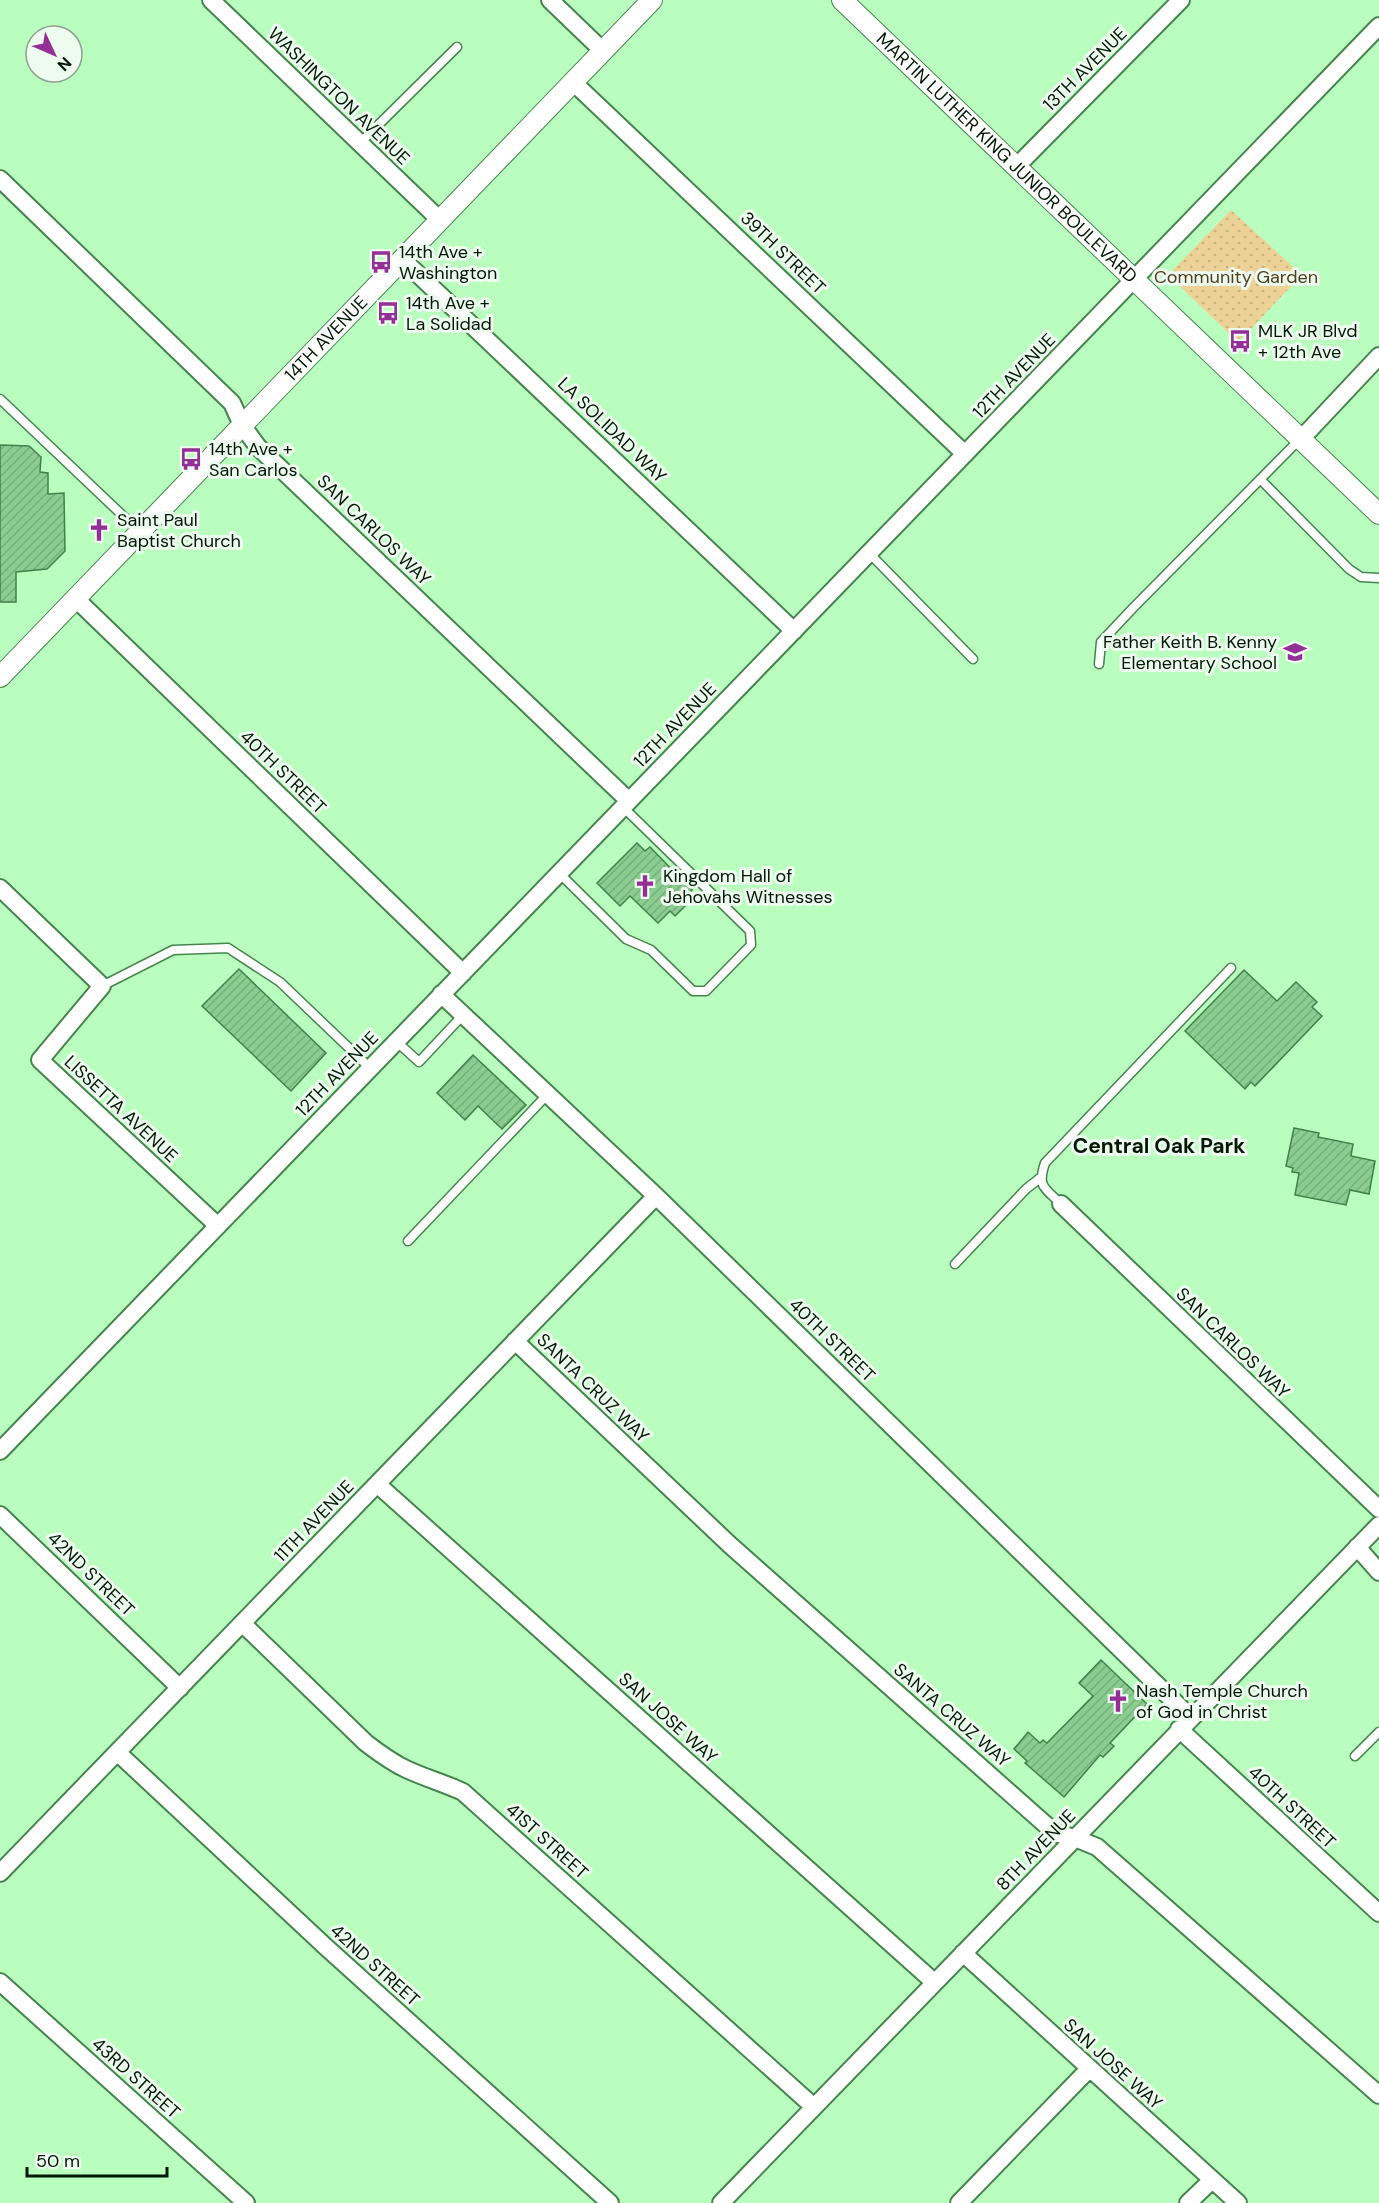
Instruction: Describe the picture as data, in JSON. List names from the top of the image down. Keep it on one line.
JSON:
{"streets":{"street":["13TH AVENUE","WASHINGTON AVENUE","MARTIN LUTHER KING JUNIOR BOULEVARD","39TH STREET","14TH AVENUE","12TH AVENUE","LA SOLIDAD WAY","SAN CARLOS WAY","40TH STREET","LISSETTA AVENUE","SANTA CRUZ WAY","11TH AVENUE","42ND STREET","SAN JOSE WAY","41ST STREET","8TH AVENUE","43RD STREET"]},"crossings":[["13TH AVENUE","MARTIN LUTHER KING JUNIOR BOULEVARD"],["WASHINGTON AVENUE","14TH AVENUE"],["MARTIN LUTHER KING JUNIOR BOULEVARD","12TH AVENUE"],["39TH STREET","14TH AVENUE"],["39TH STREET","12TH AVENUE"],["14TH AVENUE","LA SOLIDAD WAY"],["14TH AVENUE","SAN CARLOS WAY"],["14TH AVENUE","40TH STREET"],["12TH AVENUE","LA SOLIDAD WAY"],["12TH AVENUE","SAN CARLOS WAY"],["12TH AVENUE","40TH STREET"],["12TH AVENUE","LISSETTA AVENUE"],["40TH STREET","11TH AVENUE"],["40TH STREET","8TH AVENUE"],["SANTA CRUZ WAY","11TH AVENUE"],["SANTA CRUZ WAY","8TH AVENUE"],["11TH AVENUE","42ND STREET"],["11TH AVENUE","SAN JOSE WAY"],["11TH AVENUE","41ST STREET"],["SAN JOSE WAY","8TH AVENUE"],["41ST STREET","8TH AVENUE"]],"districts":["Central Oak Park"],"parks":["Community Garden"],"places":{"bus stop":["14th Ave + Washington","14th Ave + La Solidad","MLK JR Blvd + 12th Ave","14th Ave + San Carlos"],"church":["Saint Paul Baptist Church","Kingdom Hall of Jehovahs Witnesses","Nash Temple Church of God in Christ"],"school or university":["Father Keith B. Kenny Elementary School"]},"scale_bar":"50 m","north":"bottom right"}
